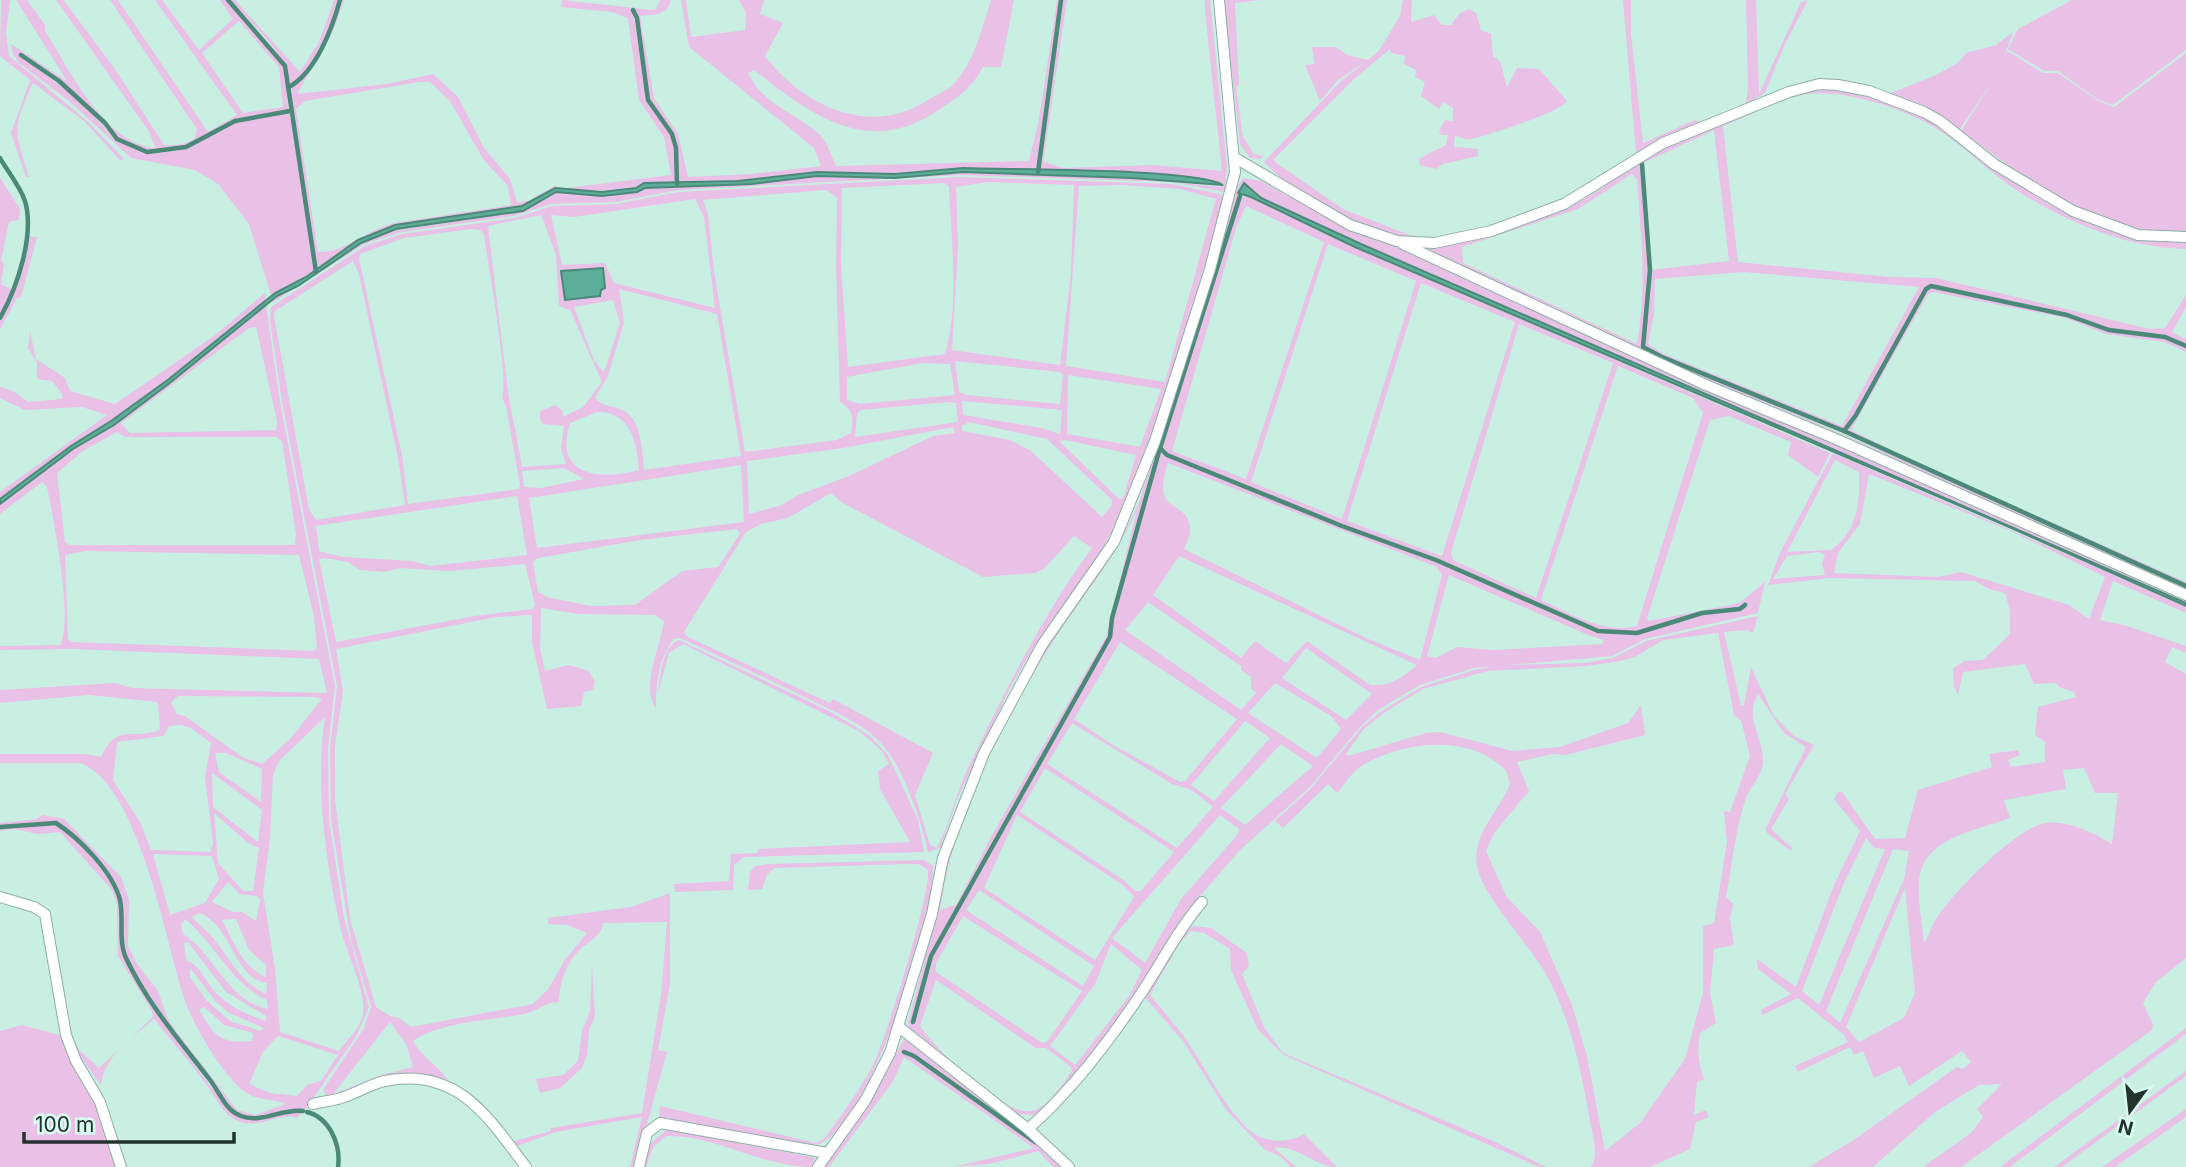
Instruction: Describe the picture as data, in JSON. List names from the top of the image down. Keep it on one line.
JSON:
{"scale_bar":"100 m","north":"bottom"}
